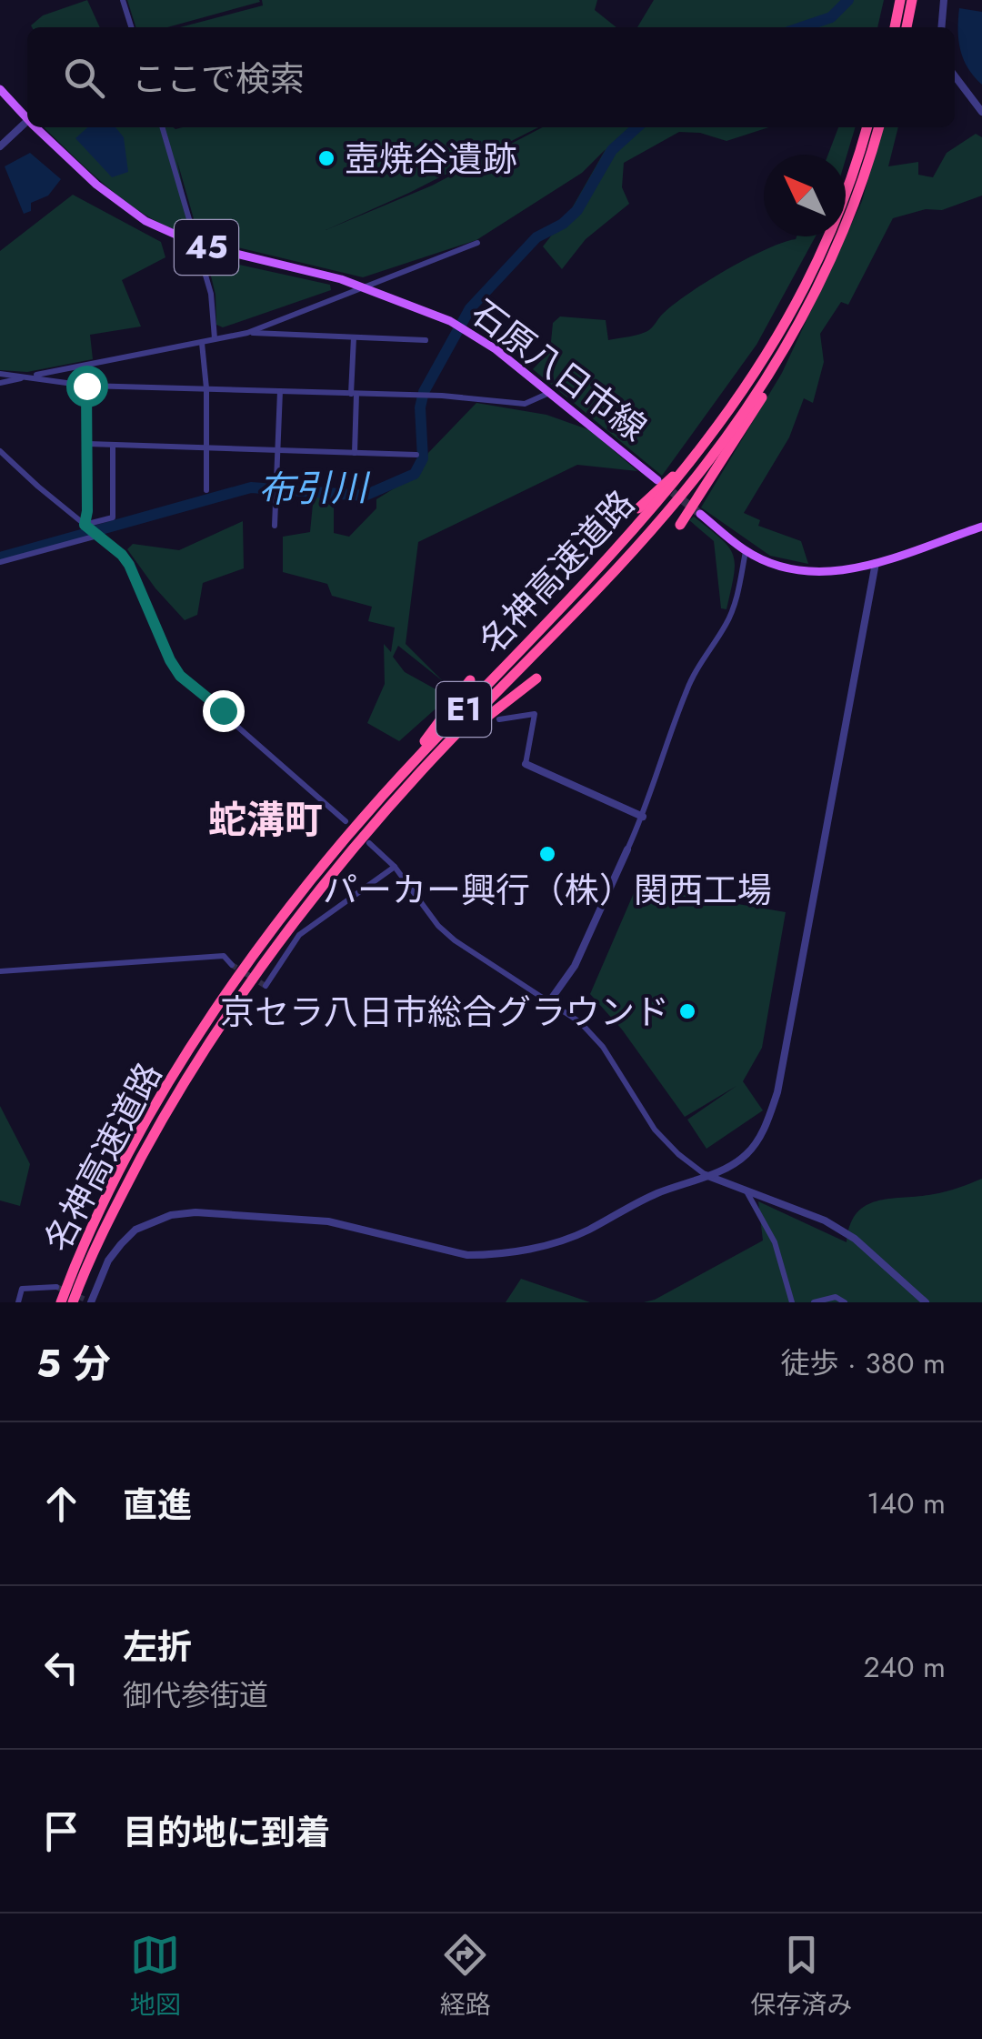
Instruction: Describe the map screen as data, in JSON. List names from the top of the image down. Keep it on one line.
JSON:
{"streets":{"highway":["名神高速道路","E1"],"main road":["45","石原八日市線"]},"districts":["蛇溝町"],"water":["布引川"],"places":["壺焼谷遺跡","パーカー興行（株）関西工場","京セラ八日市総合グラウンド"],"north":"top left","page":{"search":"ここで検索","heading":["5 分","徒歩 · 380 m"],"list":[["直進","140 m"],["左折","御代参街道","240 m"],"目的地に到着"],"nav":["地図","経路","保存済み"]}}
